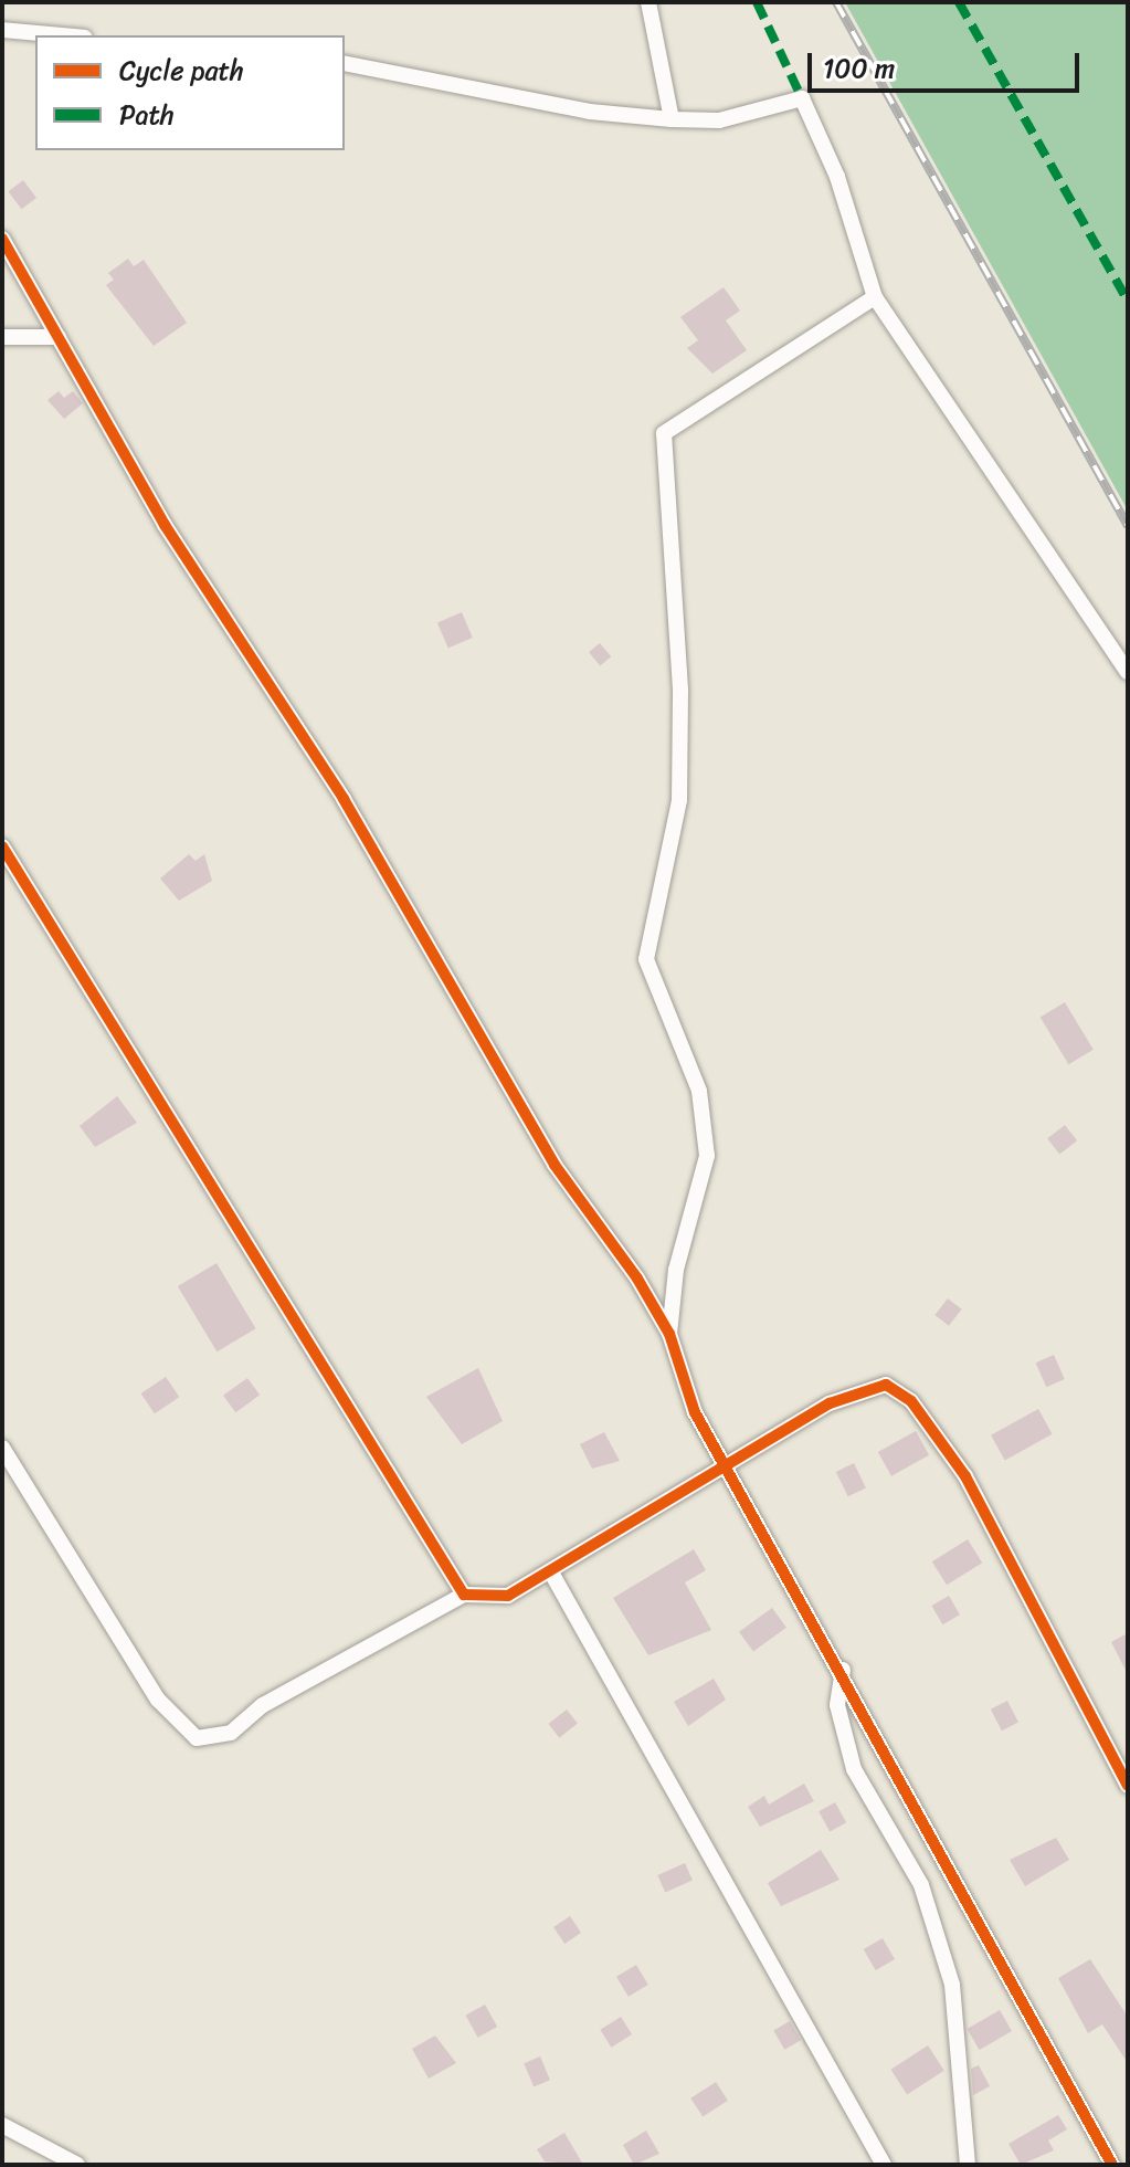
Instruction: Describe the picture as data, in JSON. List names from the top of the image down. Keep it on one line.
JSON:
{"legend":["Cycle path","Path"],"scale_bar":"100 m"}
